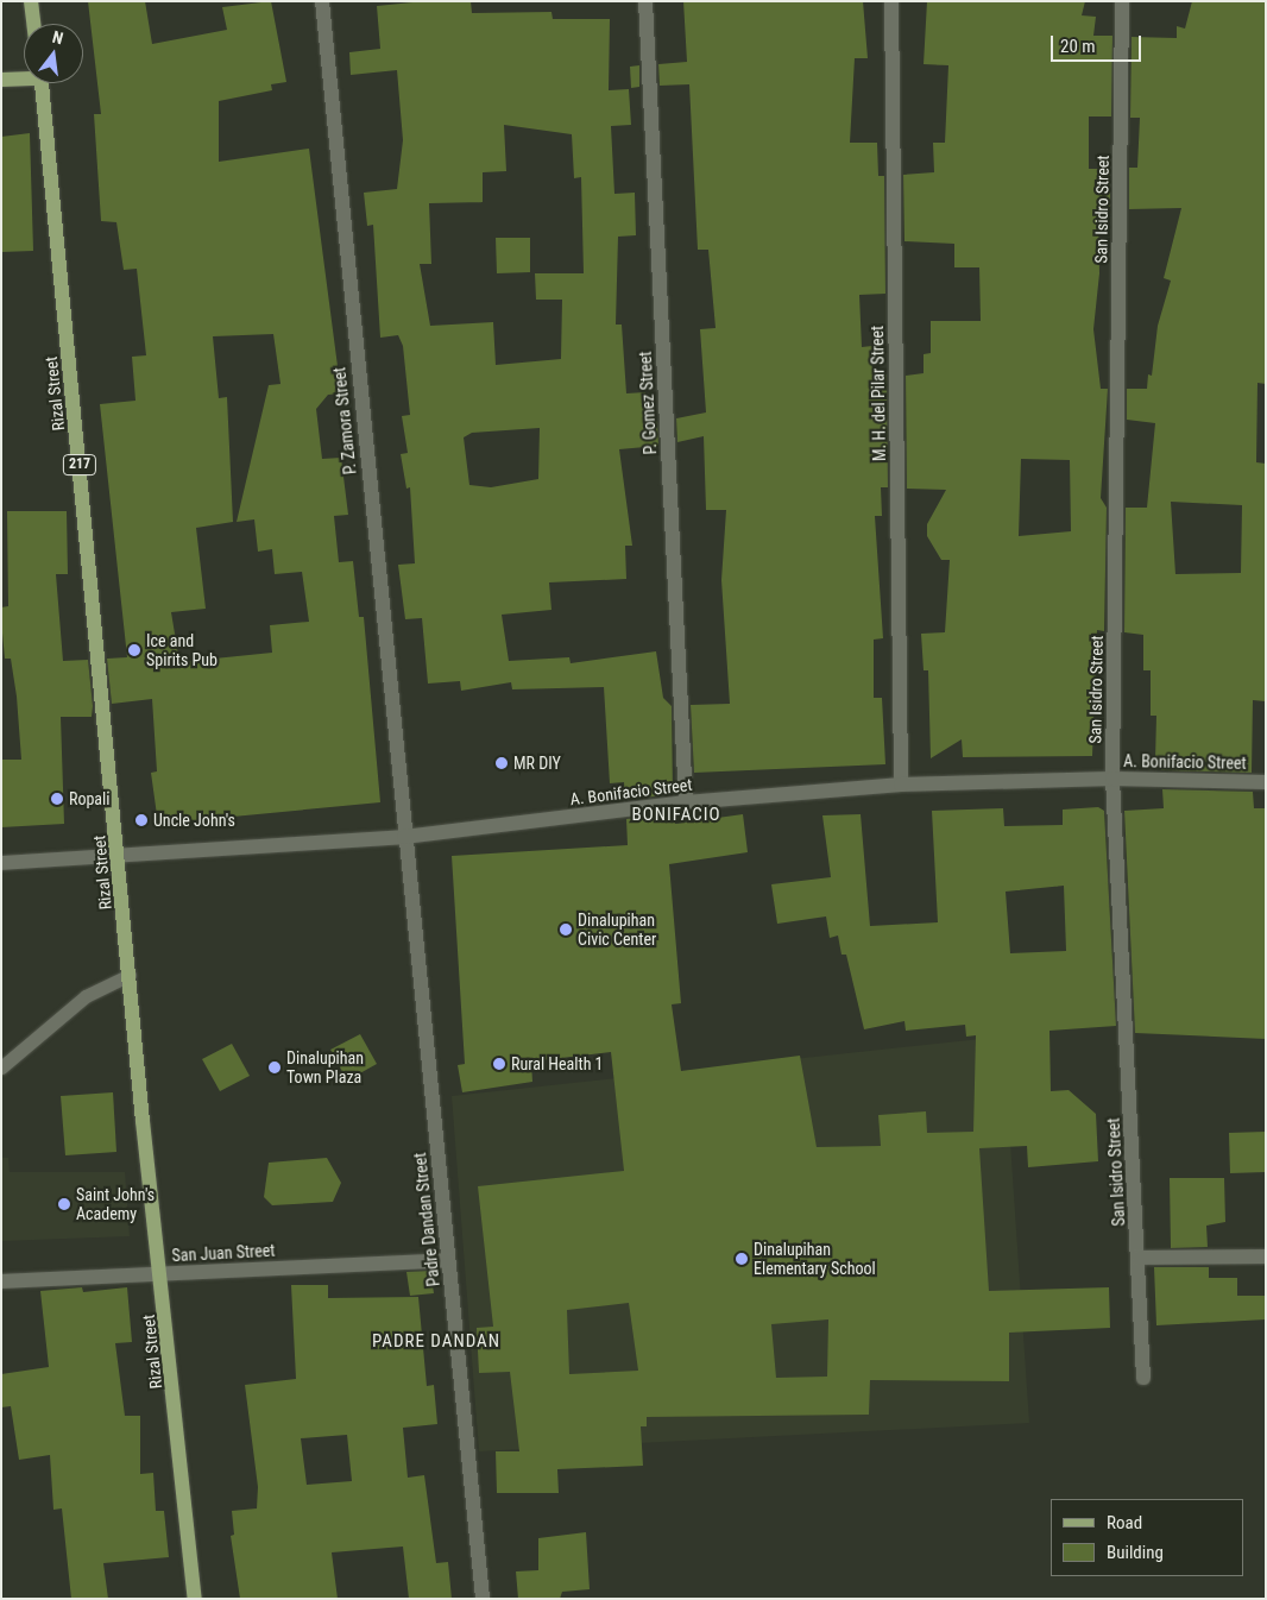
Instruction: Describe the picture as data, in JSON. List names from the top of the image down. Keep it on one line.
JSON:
{"streets":{"main road":["Rizal Street","217"],"street":["San Isidro Street","M. H. del Pilar Street","P. Gomez Street","P. Zamora Street","A. Bonifacio Street","Padre Dandan Street","San Juan Street"]},"crossings":[["San Isidro Street","A. Bonifacio Street"],["Rizal Street","A. Bonifacio Street"],["Rizal Street","San Juan Street"],["M. H. del Pilar Street","A. Bonifacio Street"],["P. Gomez Street","A. Bonifacio Street"],["P. Zamora Street","A. Bonifacio Street"],["P. Zamora Street","Padre Dandan Street"],["A. Bonifacio Street","Padre Dandan Street"],["Padre Dandan Street","San Juan Street"]],"districts":["BONIFACIO","PADRE DANDAN"],"places":["Ice and Spirits Pub","MR DIY","Ropali","Uncle John's","Dinalupihan Civic Center","Rural Health 1","Dinalupihan Town Plaza","Saint John's Academy","Dinalupihan Elementary School"],"legend":["Road","Building"],"scale_bar":"20 m","north":"top"}
